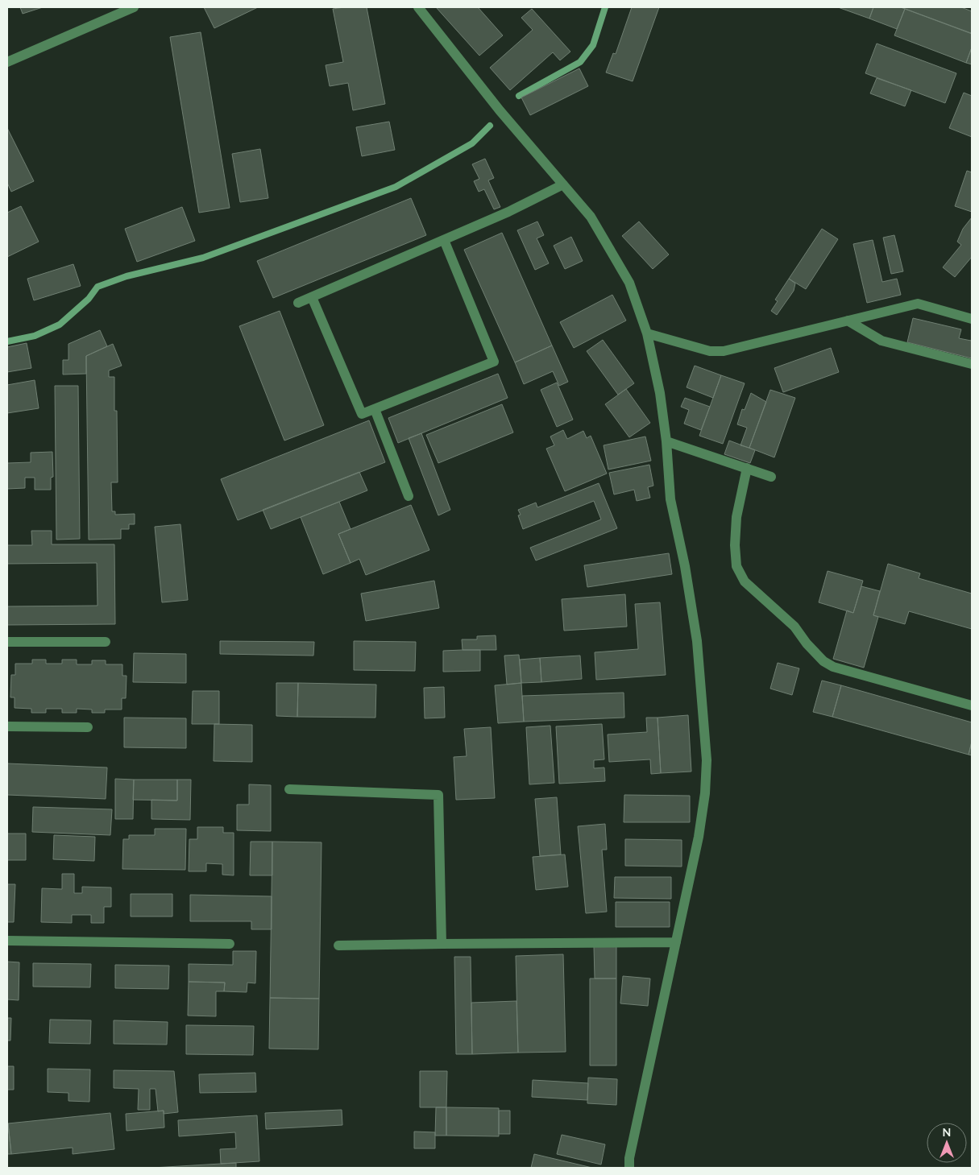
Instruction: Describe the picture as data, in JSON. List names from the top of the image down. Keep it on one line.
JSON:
{"north":"top"}
